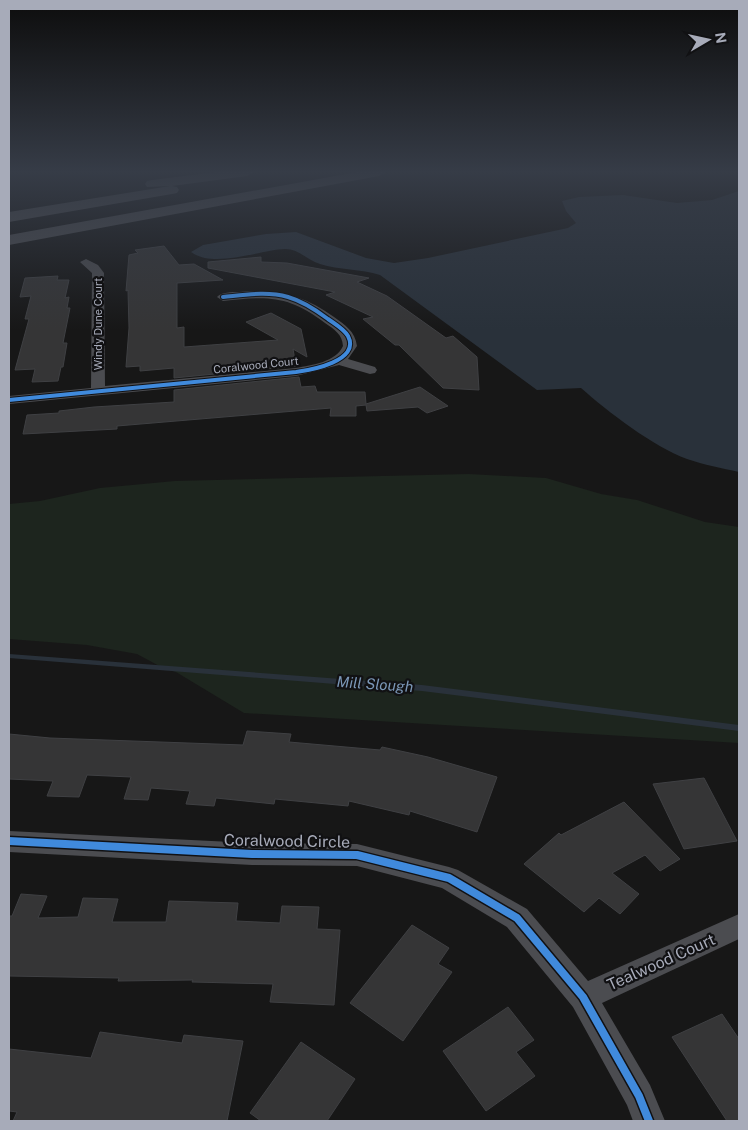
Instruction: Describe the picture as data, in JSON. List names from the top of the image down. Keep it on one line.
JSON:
{"streets":{"street":["Windy Dune Court","Coralwood Court","Coralwood Circle","Tealwood Court"]},"crossings":[["Windy Dune Court","Coralwood Court"],["Coralwood Circle","Tealwood Court"]],"water":["Mill Slough"],"north":"right"}
